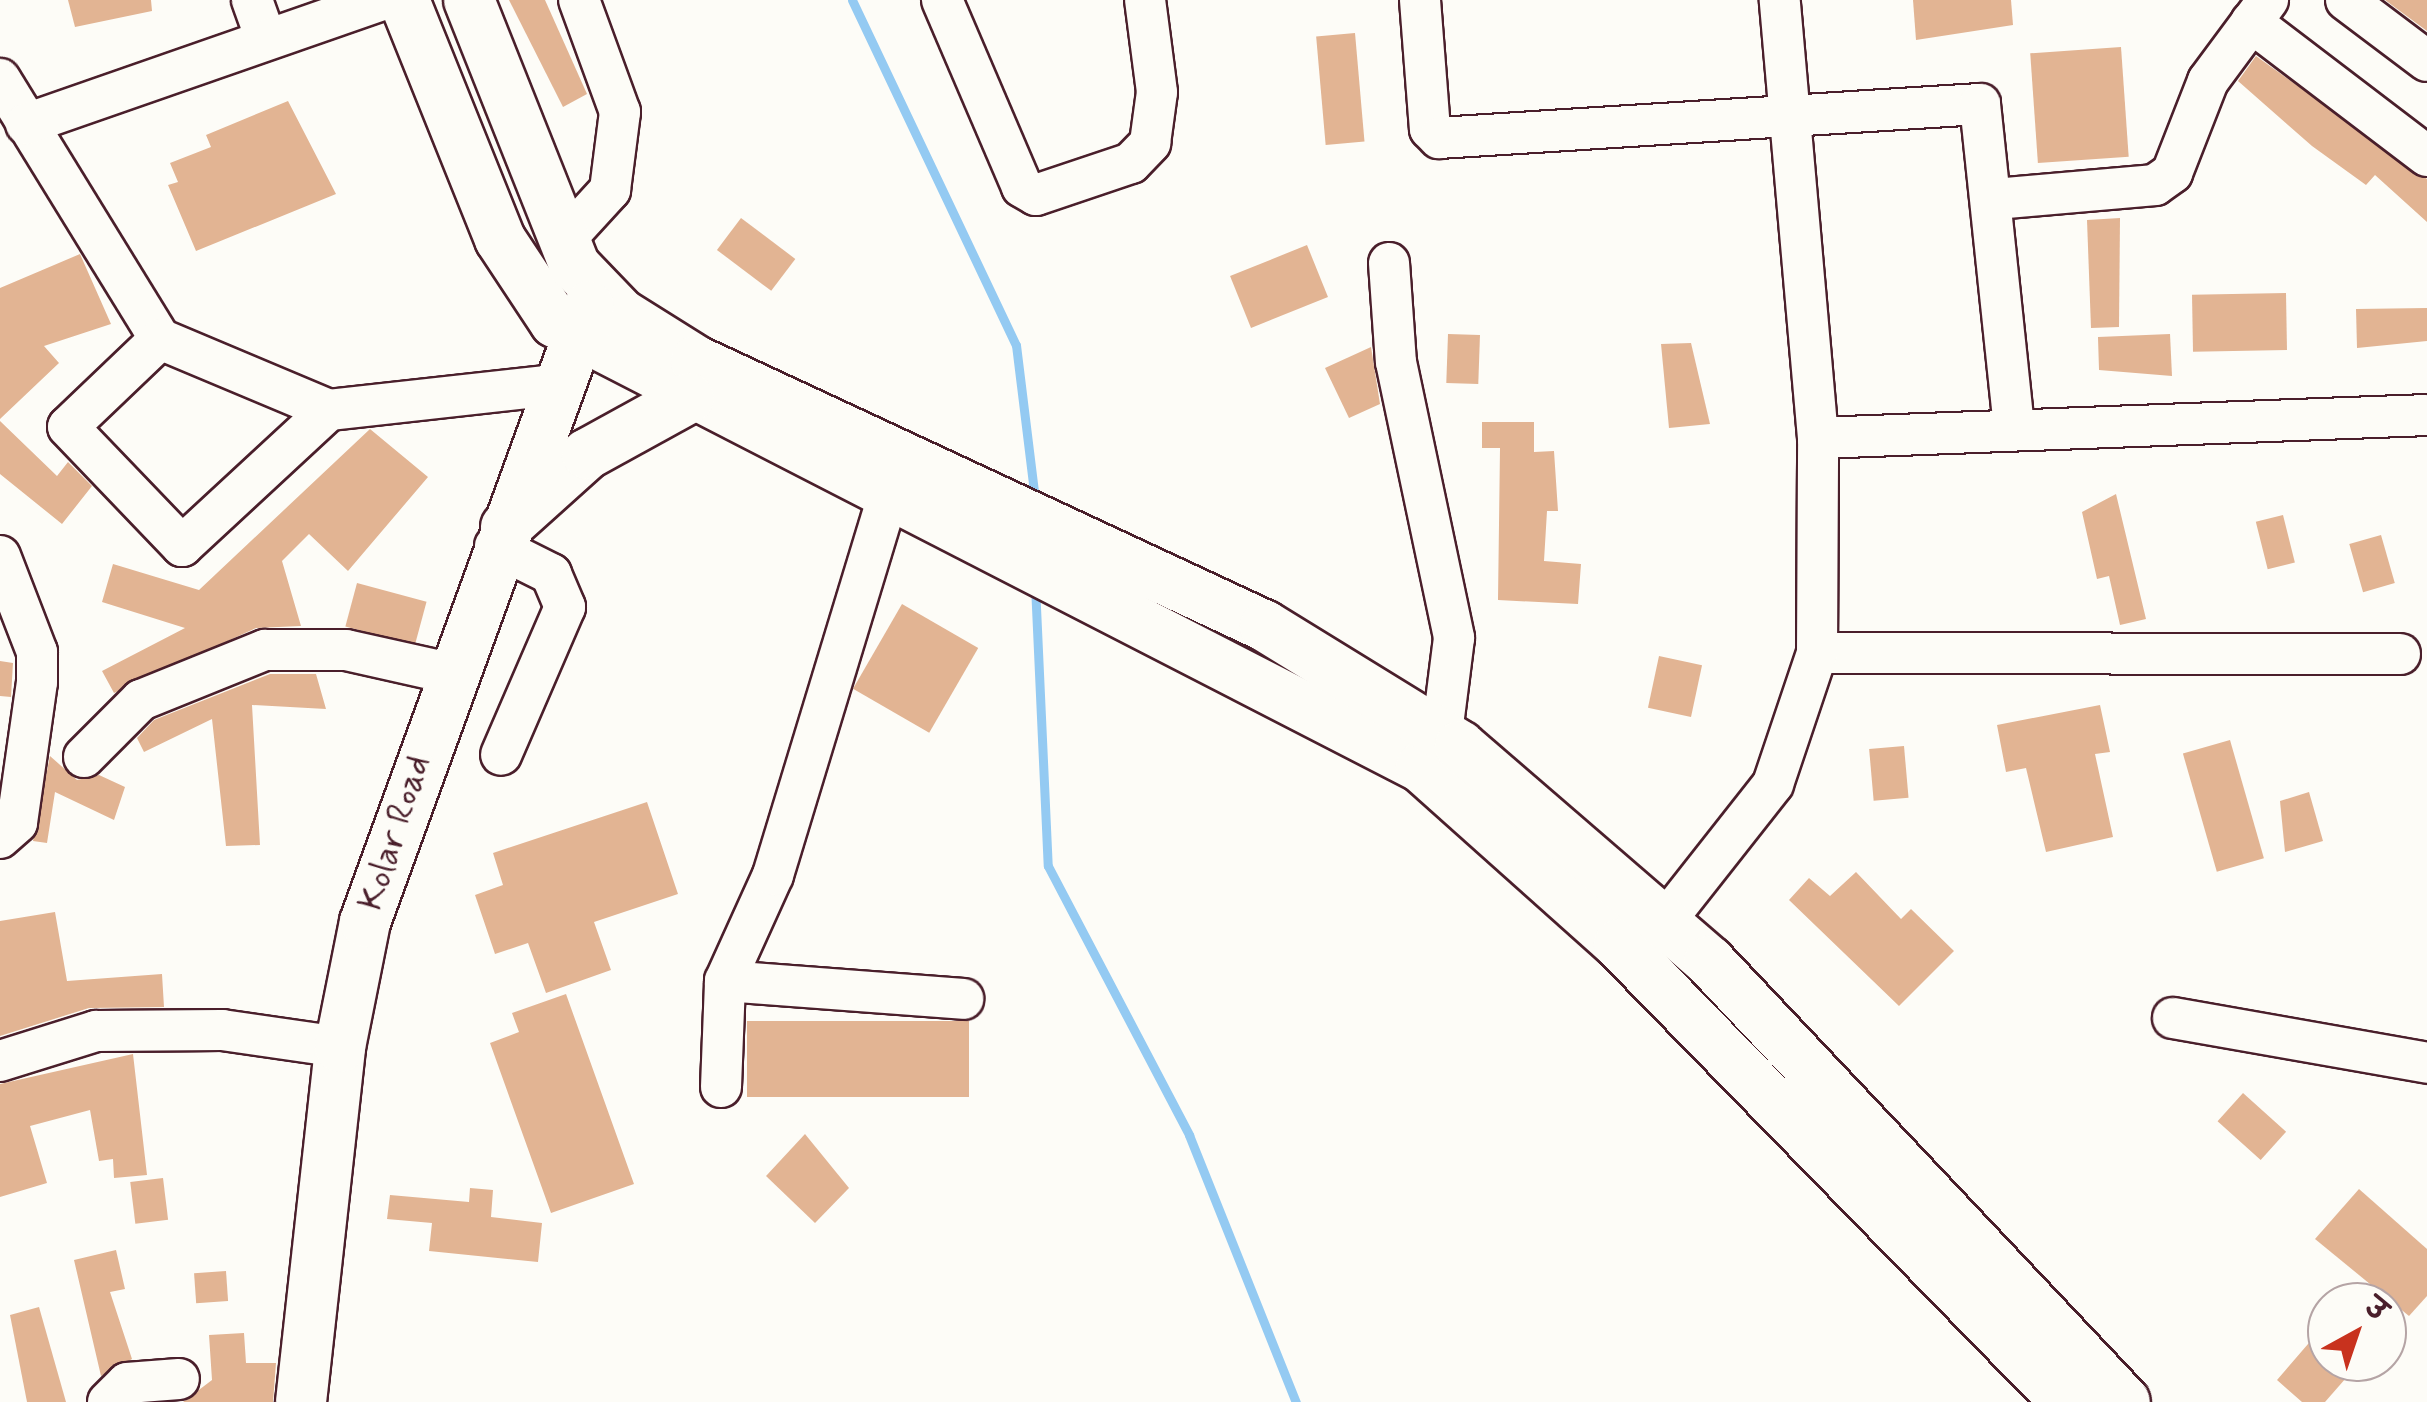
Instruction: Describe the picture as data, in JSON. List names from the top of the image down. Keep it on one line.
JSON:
{"streets":{"main road":["Kolar Road"]},"north":"top right"}
